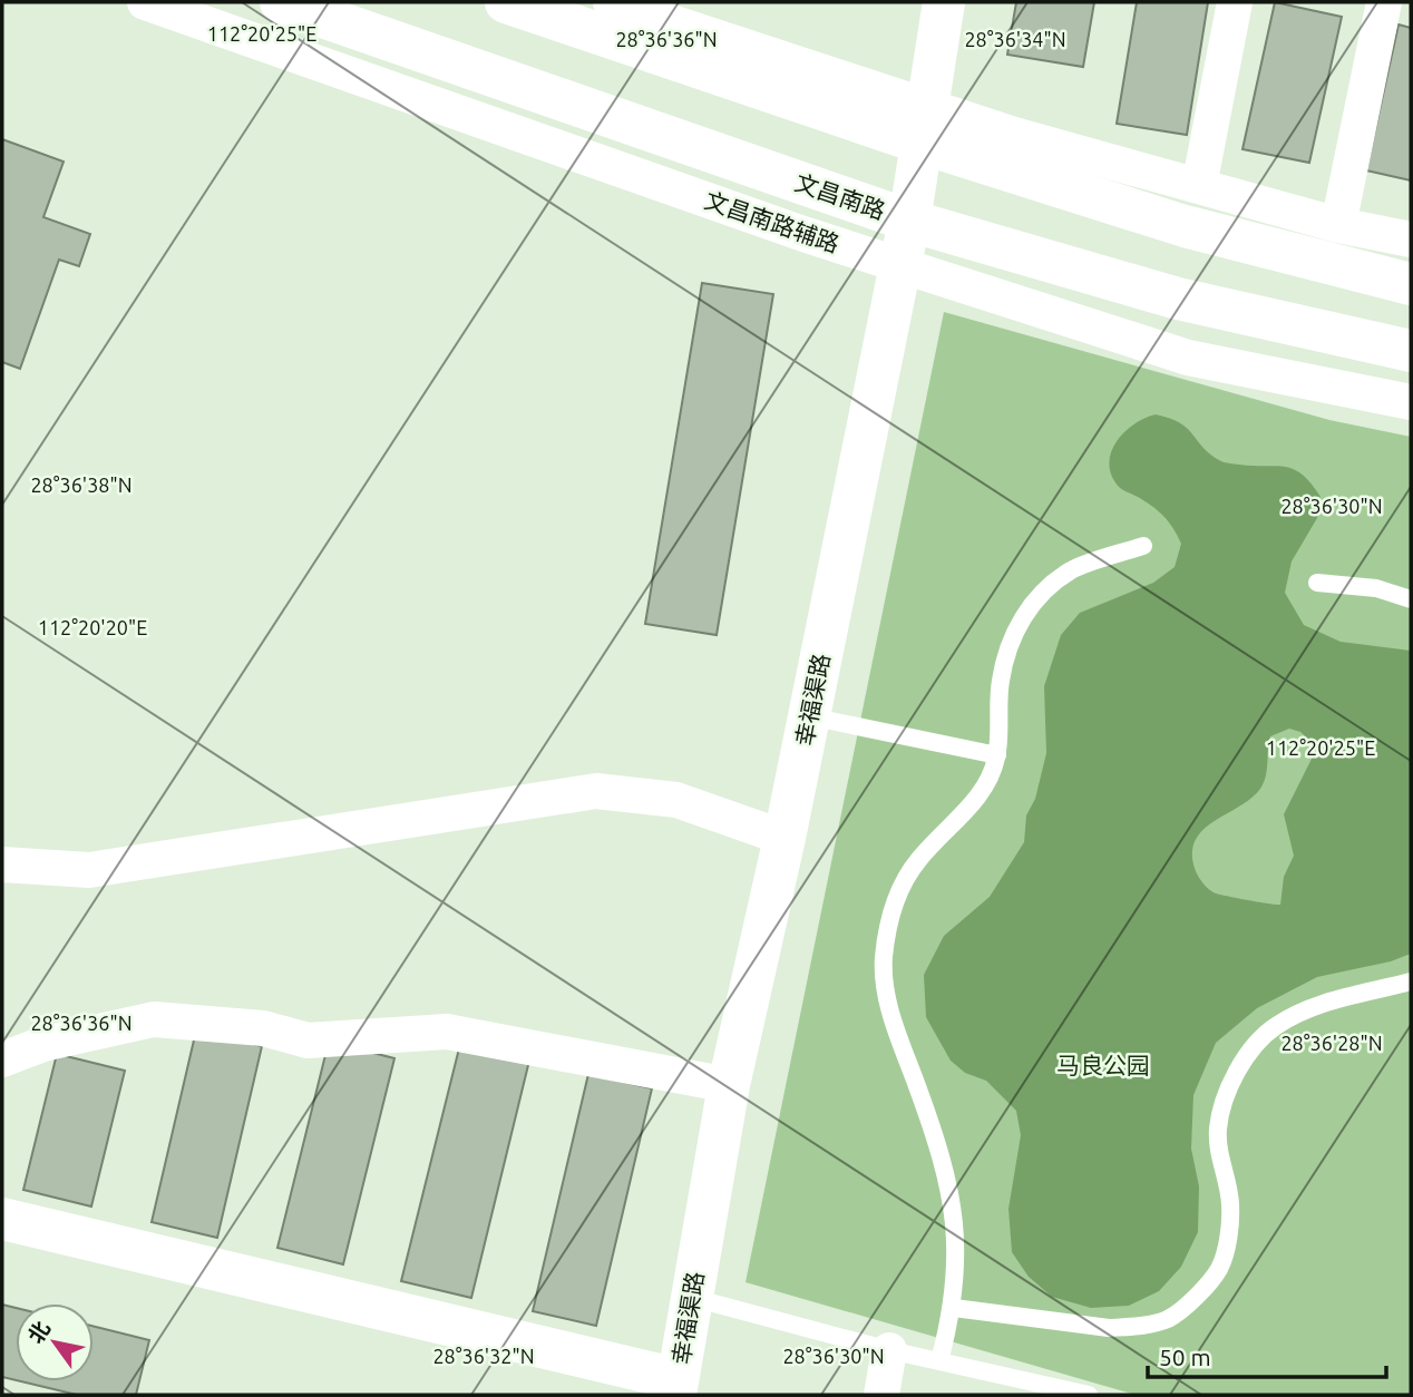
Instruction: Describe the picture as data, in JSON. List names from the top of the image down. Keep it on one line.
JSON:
{"streets":{"main road":["文昌南路","幸福渠路"],"street":["文昌南路辅路"]},"crossings":[["文昌南路","幸福渠路"],["文昌南路辅路","幸福渠路"]],"parks":["马良公园"],"scale_bar":"50 m","north":"top left","coordinates":["112°20'25\"E","28°36'36\"N","28°36'34\"N","28°36'38\"N","28°36'30\"N","112°20'20\"E","28°36'28\"N","28°36'32\"N"]}
